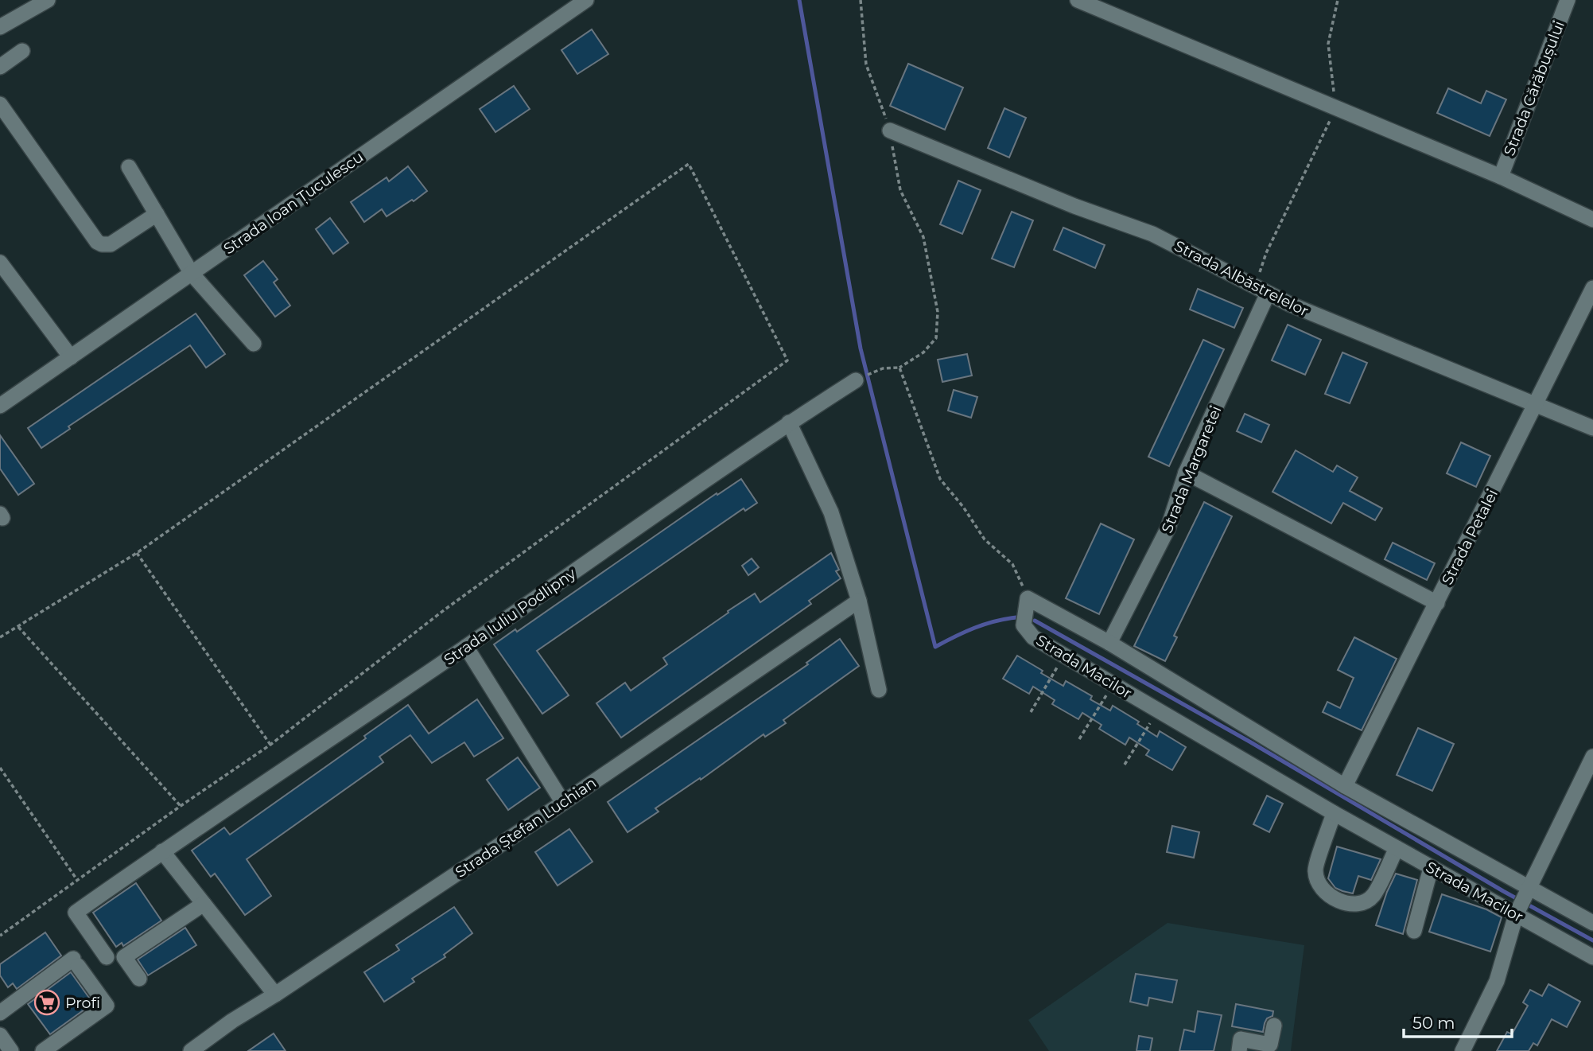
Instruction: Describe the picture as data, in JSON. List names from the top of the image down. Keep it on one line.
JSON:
{"streets":{"street":["Strada Cărăbușului","Strada Ioan Țuculescu","Strada Albăstrelelor","Strada Margaretei","Strada Petalei","Strada Iuliu Podlipny","Strada Macilor","Strada Ștefan Luchian"]},"crossings":[["Strada Albăstrelelor","Strada Margaretei"],["Strada Albăstrelelor","Strada Petalei"],["Strada Margaretei","Strada Macilor"],["Strada Petalei","Strada Macilor"]],"places":{"supermarket":["Profi"]},"scale_bar":"50 m"}
